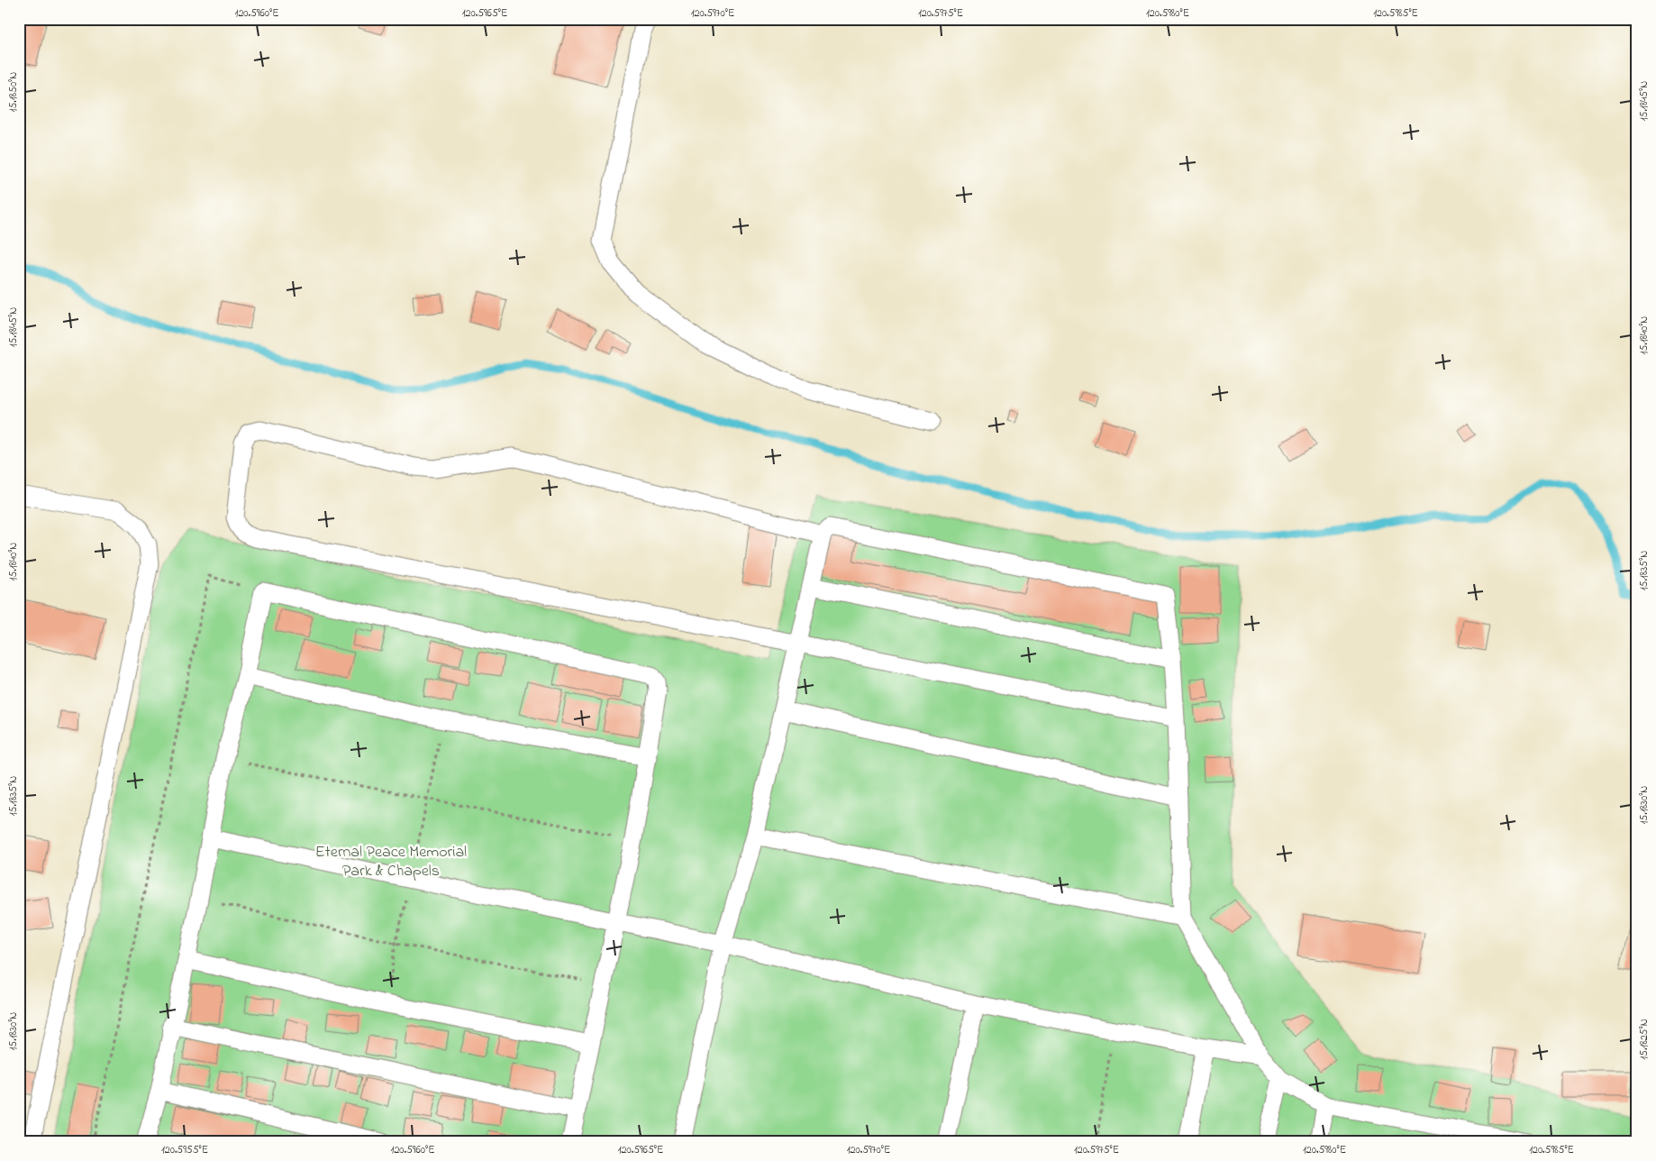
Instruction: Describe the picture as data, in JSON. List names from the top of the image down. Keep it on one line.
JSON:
{"parks":["Eternal Peace Memorial Park & Chapels"],"coordinates":["120.5960°E","120.5965°E","120.5970°E","120.5975°E","120.5980°E","120.5985°E","15.1850°N","15.1845°N","15.1840°N","15.1835°N","15.1830°N","15.1825°N","120.5955°E"]}
